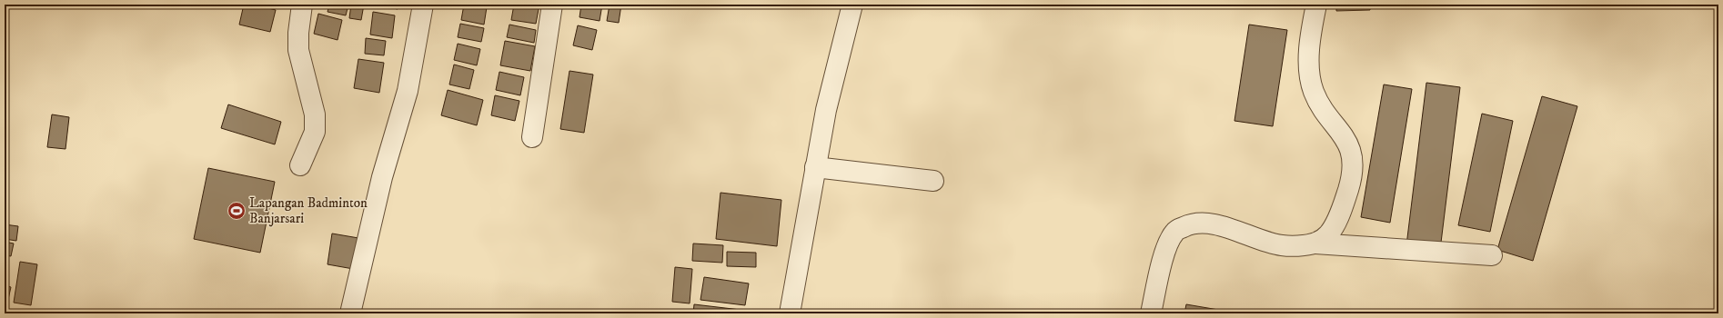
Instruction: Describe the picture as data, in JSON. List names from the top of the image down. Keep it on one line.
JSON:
{"places":{"sports":["Lapangan Badminton Banjarsari"]}}
